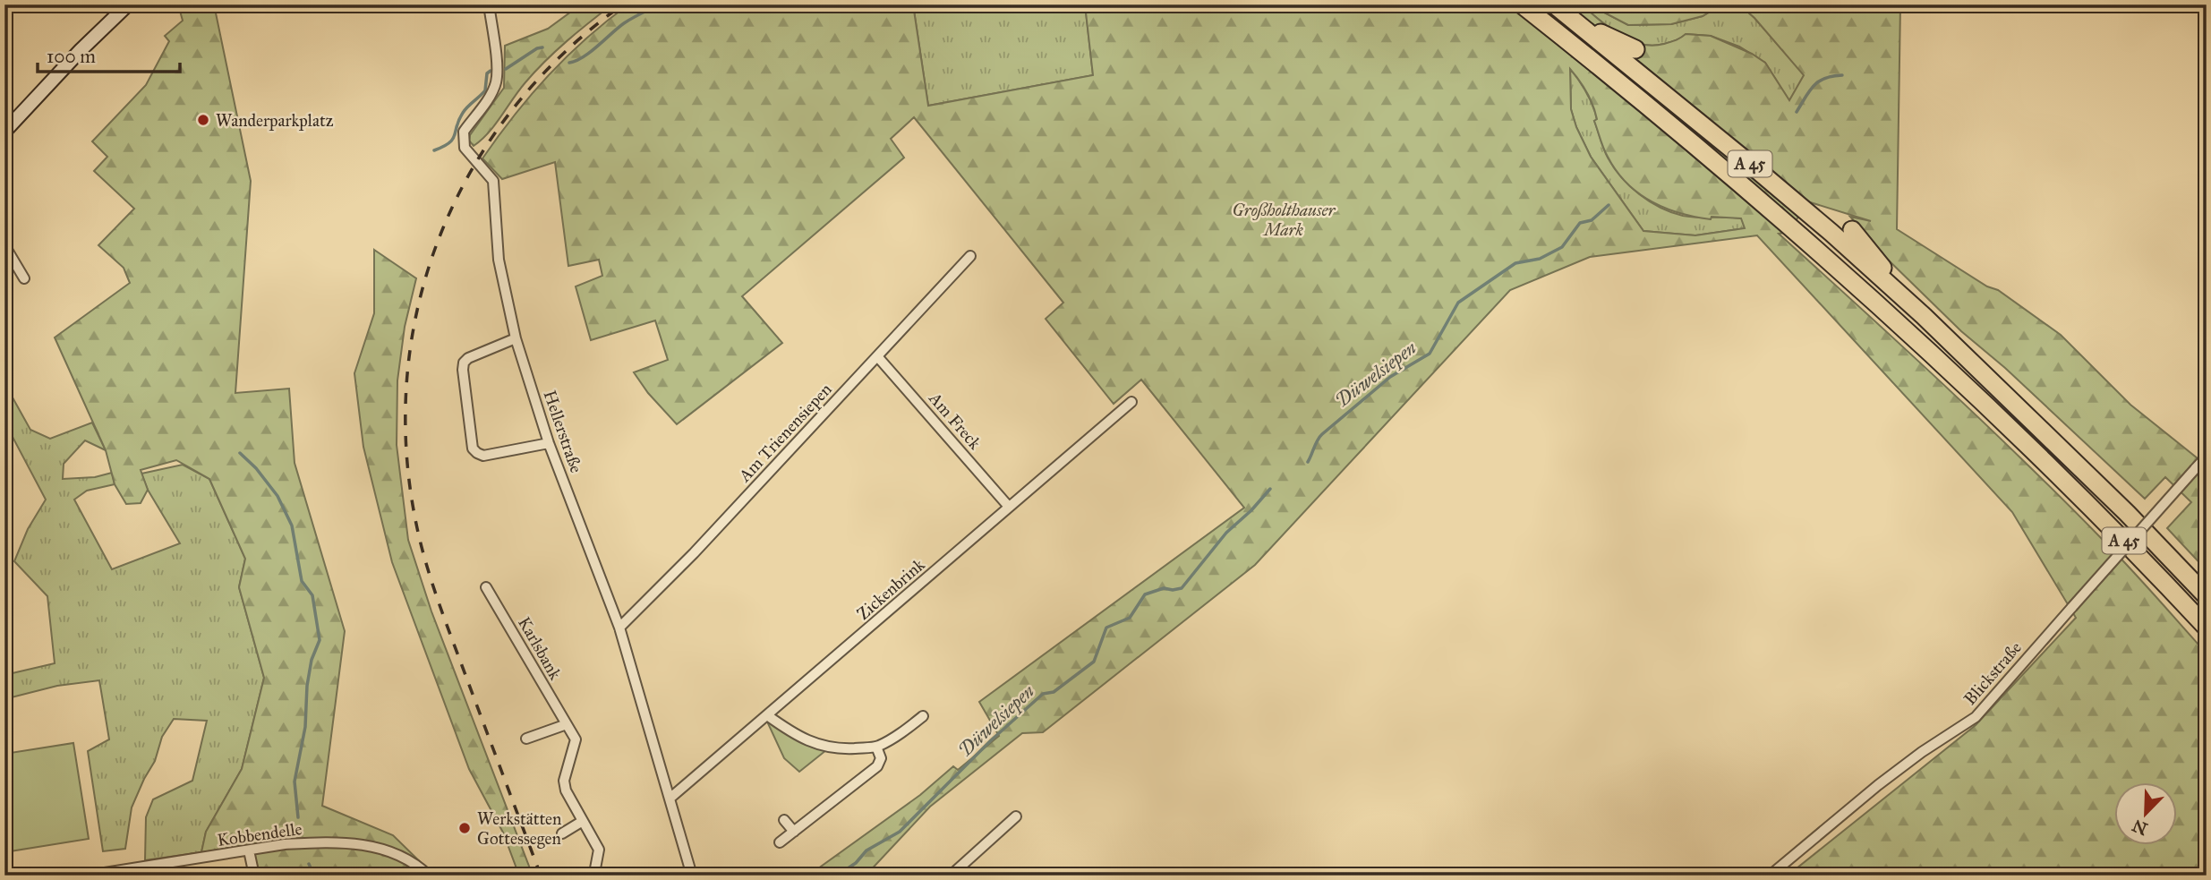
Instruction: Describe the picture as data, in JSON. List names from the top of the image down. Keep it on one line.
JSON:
{"streets":{"highway":["A 45"],"street":["Am Freck","Hellerstraße","Am Trienensiepen","Zickenbrink","Karlsbank","Blickstraße","Kobbendelle"]},"crossings":[["Am Freck","Am Trienensiepen"],["Am Freck","Zickenbrink"],["Hellerstraße","Am Trienensiepen"],["Hellerstraße","Zickenbrink"]],"water":["Düwelsiepen"],"parks":["Großholthauser Mark"],"places":["Wanderparkplatz","Werkstätten Gottessegen"],"scale_bar":"100 m","north":"bottom left"}
